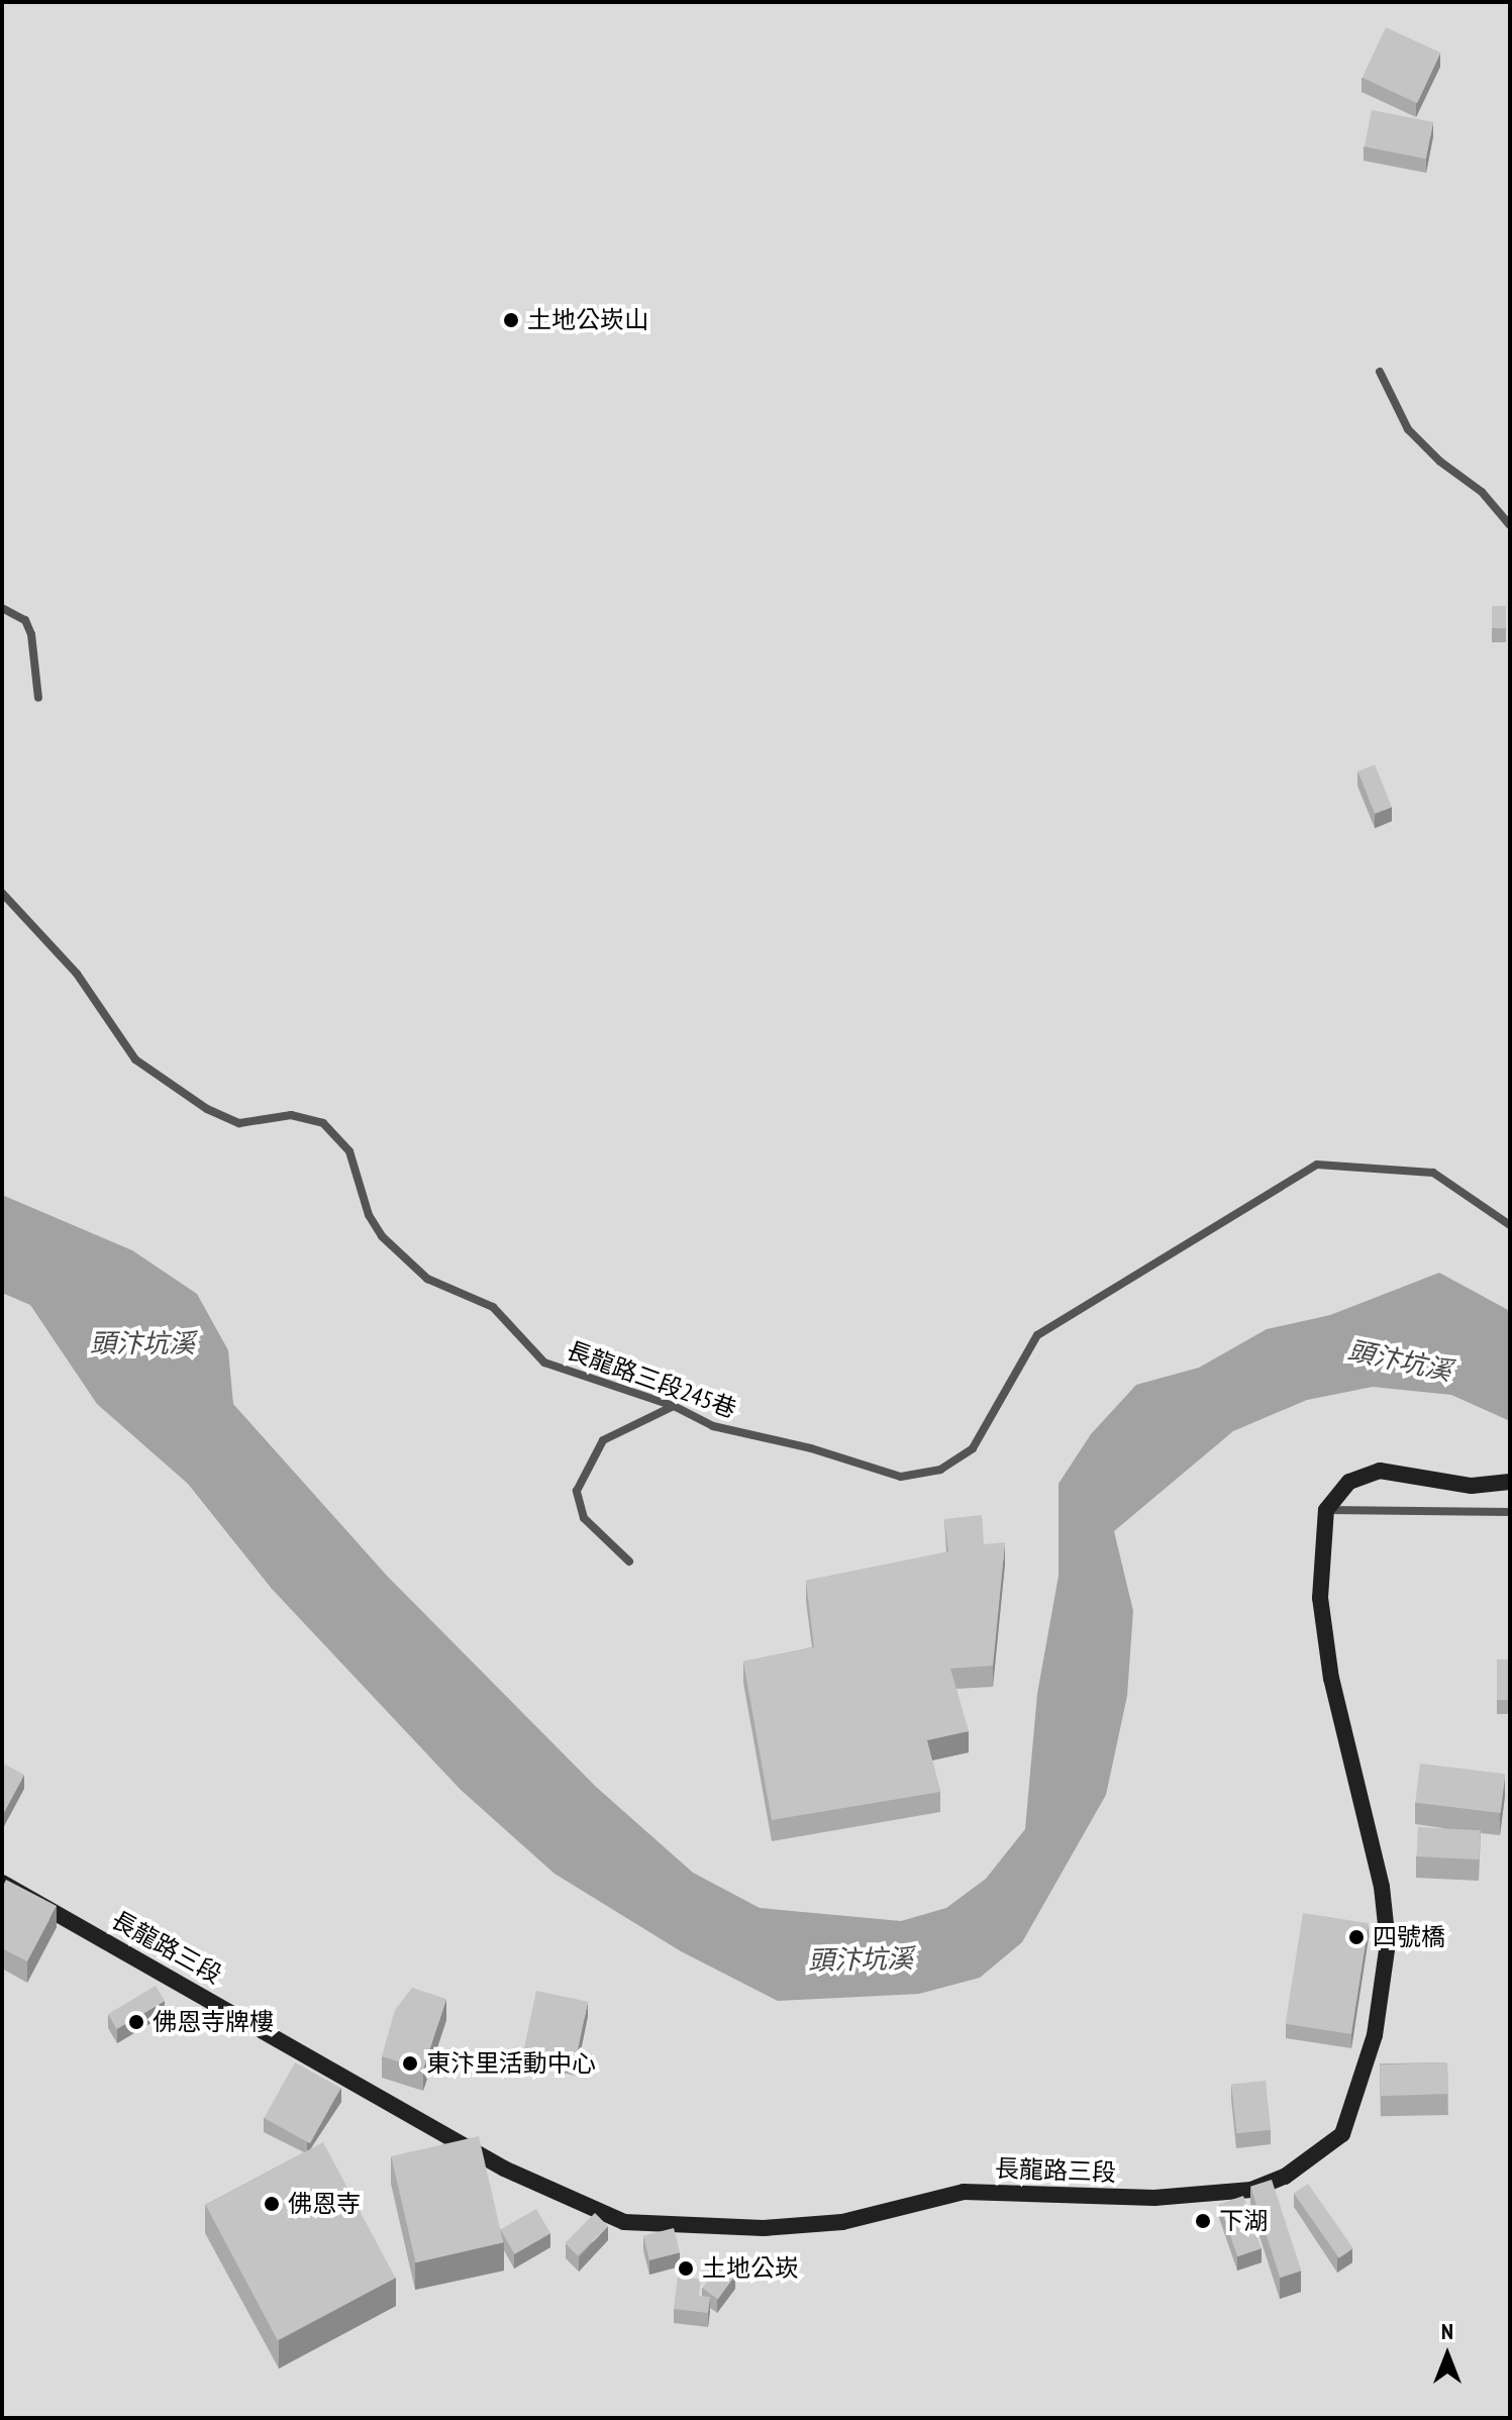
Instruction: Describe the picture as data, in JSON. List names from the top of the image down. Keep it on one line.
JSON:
{"streets":{"main road":["長龍路三段"],"lane":["長龍路三段245巷"]},"water":["頭汴坑溪"],"places":["土地公崁山","四號橋","佛恩寺牌樓","東汴里活動中心","佛恩寺","下湖","土地公崁"],"north":"top"}
